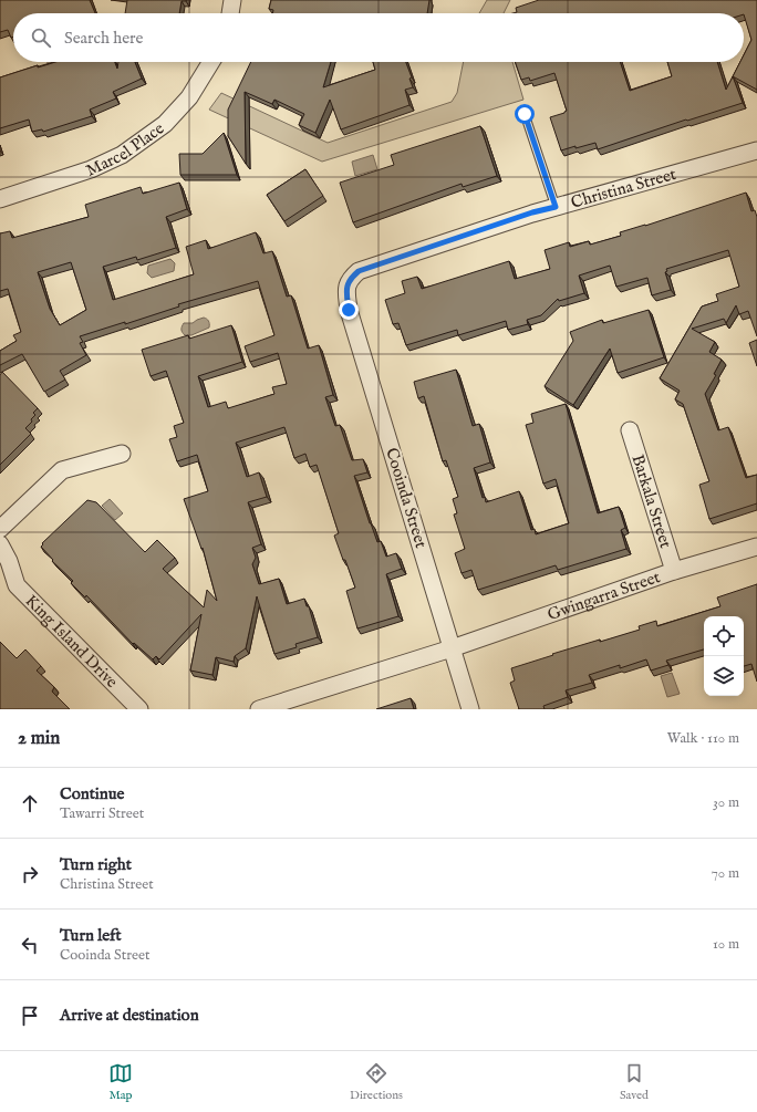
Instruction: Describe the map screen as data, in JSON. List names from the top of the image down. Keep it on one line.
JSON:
{"streets":{"street":["Marcel Place","Christina Street","Cooinda Street","Barkala Street","Gwingarra Street","King Island Drive"]},"crossings":[["Christina Street","Cooinda Street"],["Cooinda Street","Gwingarra Street"],["Barkala Street","Gwingarra Street"]],"page":{"search":"Search here","heading":["2 min","Walk · 110 m"],"list":[["Continue","Tawarri Street","30 m"],["Turn right","Christina Street","70 m"],["Turn left","Cooinda Street","10 m"],"Arrive at destination"],"nav":["Map","Directions","Saved"]}}
